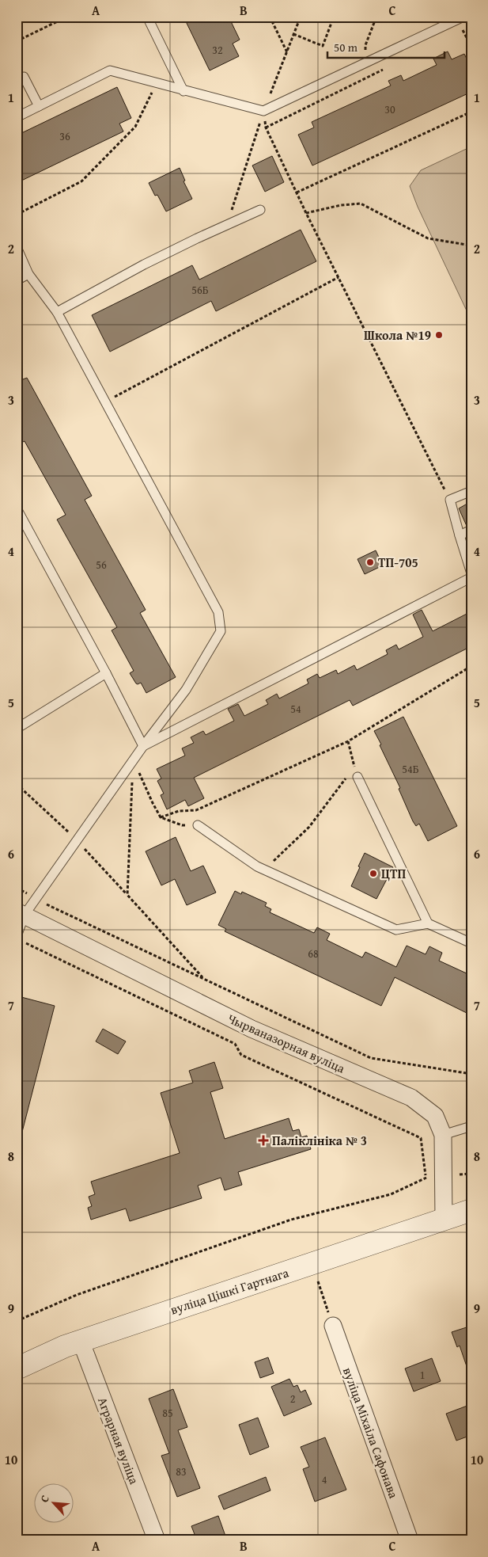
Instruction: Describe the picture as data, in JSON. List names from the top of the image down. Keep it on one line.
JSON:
{"streets":{"street":["Чырваназорная вуліца","вуліца Цішкі Гартнага","вуліца Міхаіла Сафонава","Аграрная вуліца"]},"crossings":[["Чырваназорная вуліца","вуліца Цішкі Гартнага"],["вуліца Цішкі Гартнага","Аграрная вуліца"]],"places":{"other":["Школа №19","ТП-705","ЦТП"],"health":["Паліклініка № 3"]},"house_numbers":["32","30","36","56Б","56","54","54Б","68","1","2","85","83","4"],"scale_bar":"50 m","north":"top left","grid":{"columns":["A","B","C"],"rows":["1","2","3","4","5","6","7","8","9","10"]}}
